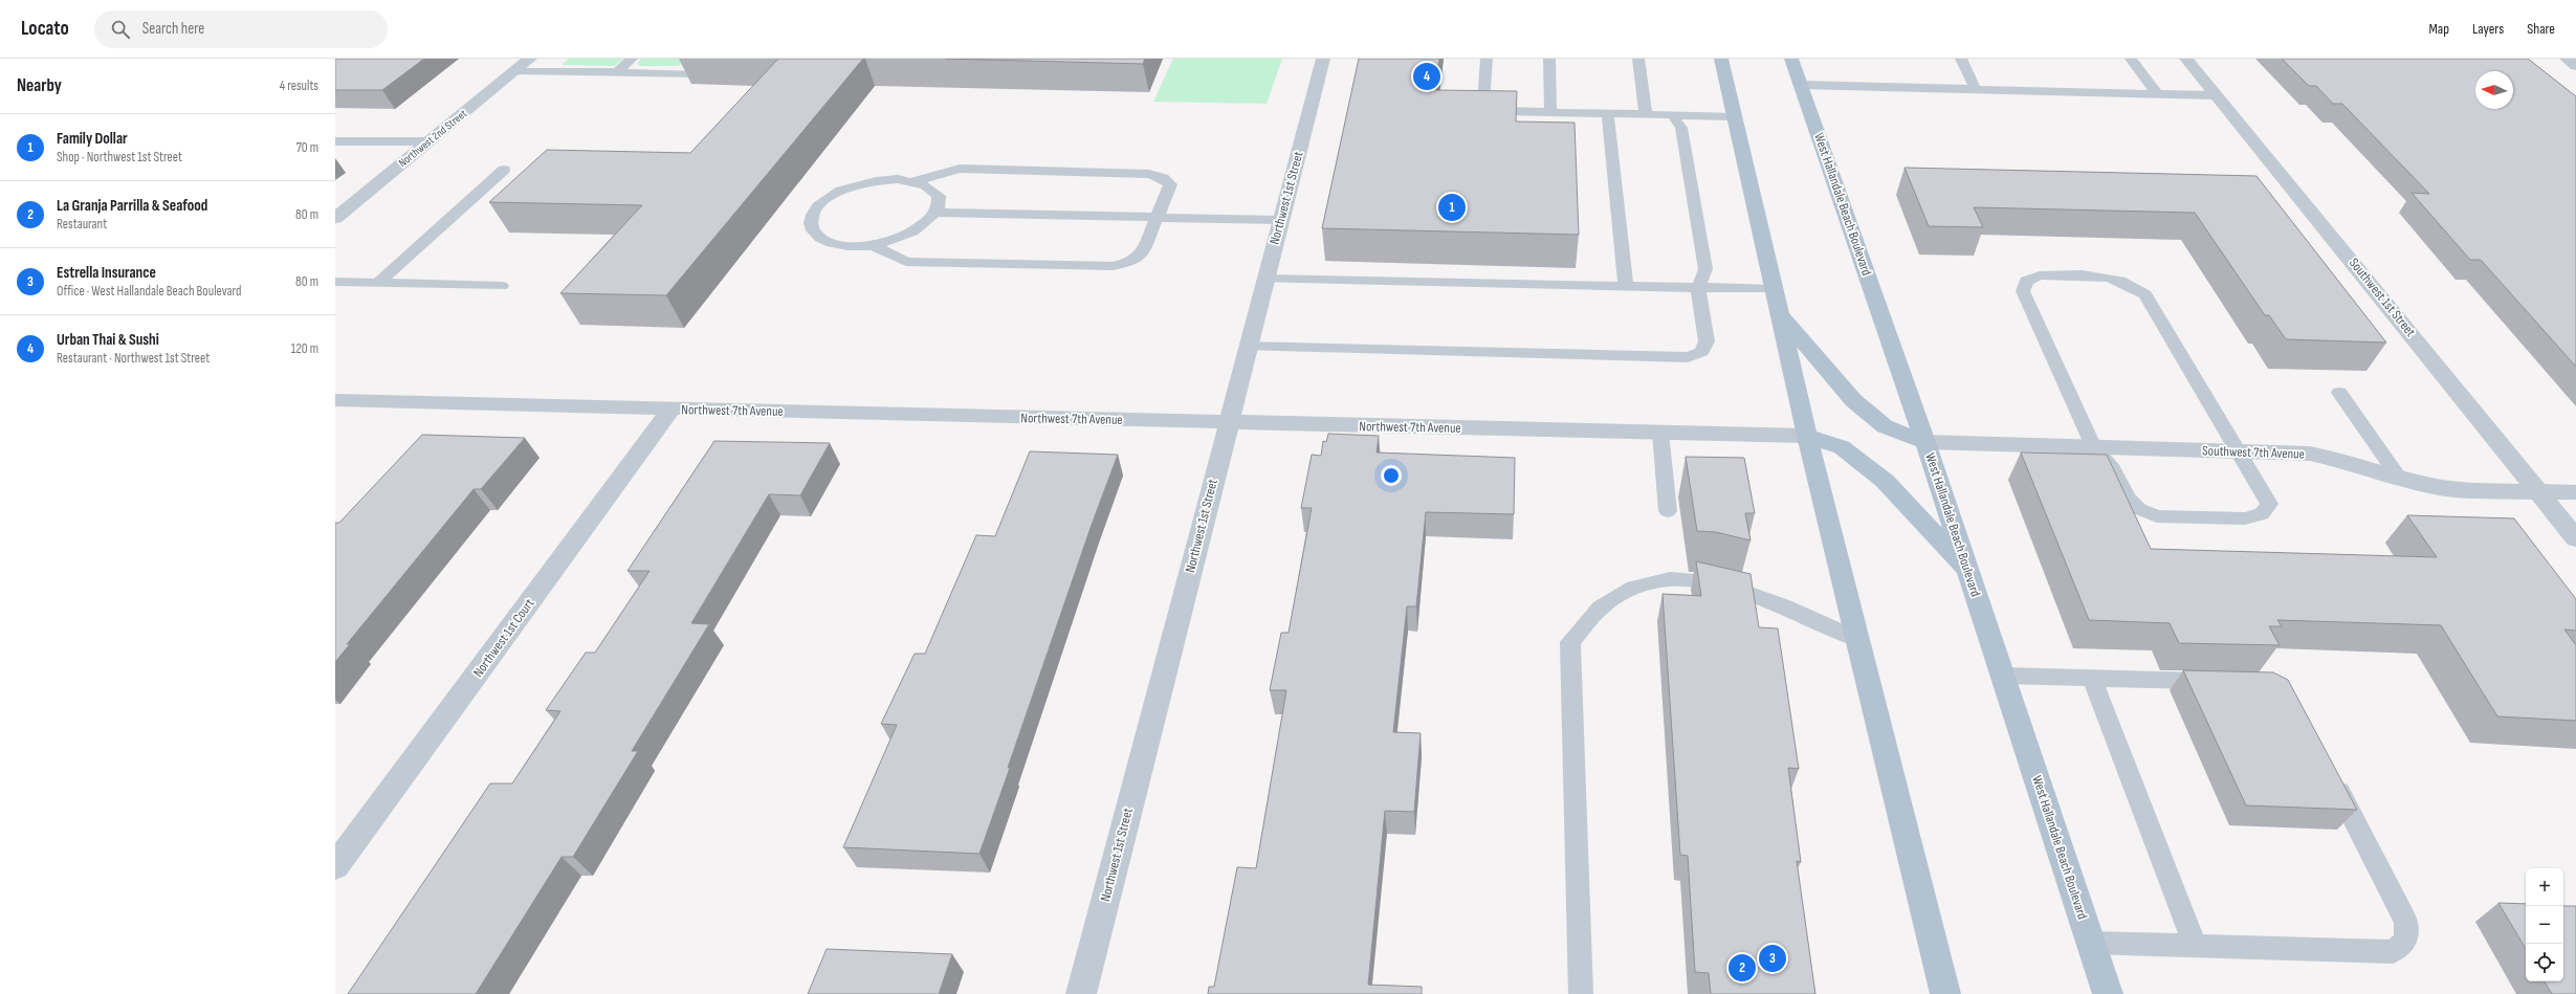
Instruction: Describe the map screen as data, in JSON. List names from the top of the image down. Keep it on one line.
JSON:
{"streets":{"main road":["West Hallandale Beach Boulevard"],"street":["Northwest 2nd Street","Northwest 1st Street","Southwest 1st Street","Northwest 7th Avenue","Southwest 7th Avenue","Northwest 1st Court"]},"crossings":[["Northwest 1st Street","Northwest 7th Avenue"],["West Hallandale Beach Boulevard","Southwest 7th Avenue"],["Southwest 1st Street","Southwest 7th Avenue"],["Northwest 7th Avenue","Northwest 1st Court"]],"north":"left","page":{"header":"Locato","search":"Search here","nav":["Map","Layers","Share"],"heading":["Nearby","4 results"],"pins":["4","1","3","2"],"list":[{"mark":"1","name":"Family Dollar","note":"Shop · Northwest 1st Street","value":"70 m"},{"mark":"2","name":"La Granja Parrilla & Seafood","note":"Restaurant","value":"80 m"},{"mark":"3","name":"Estrella Insurance","note":"Office · West Hallandale Beach Boulevard","value":"80 m"},{"mark":"4","name":"Urban Thai & Sushi","note":"Restaurant · Northwest 1st Street","value":"120 m"}],"map_buttons":["+","−"]}}
